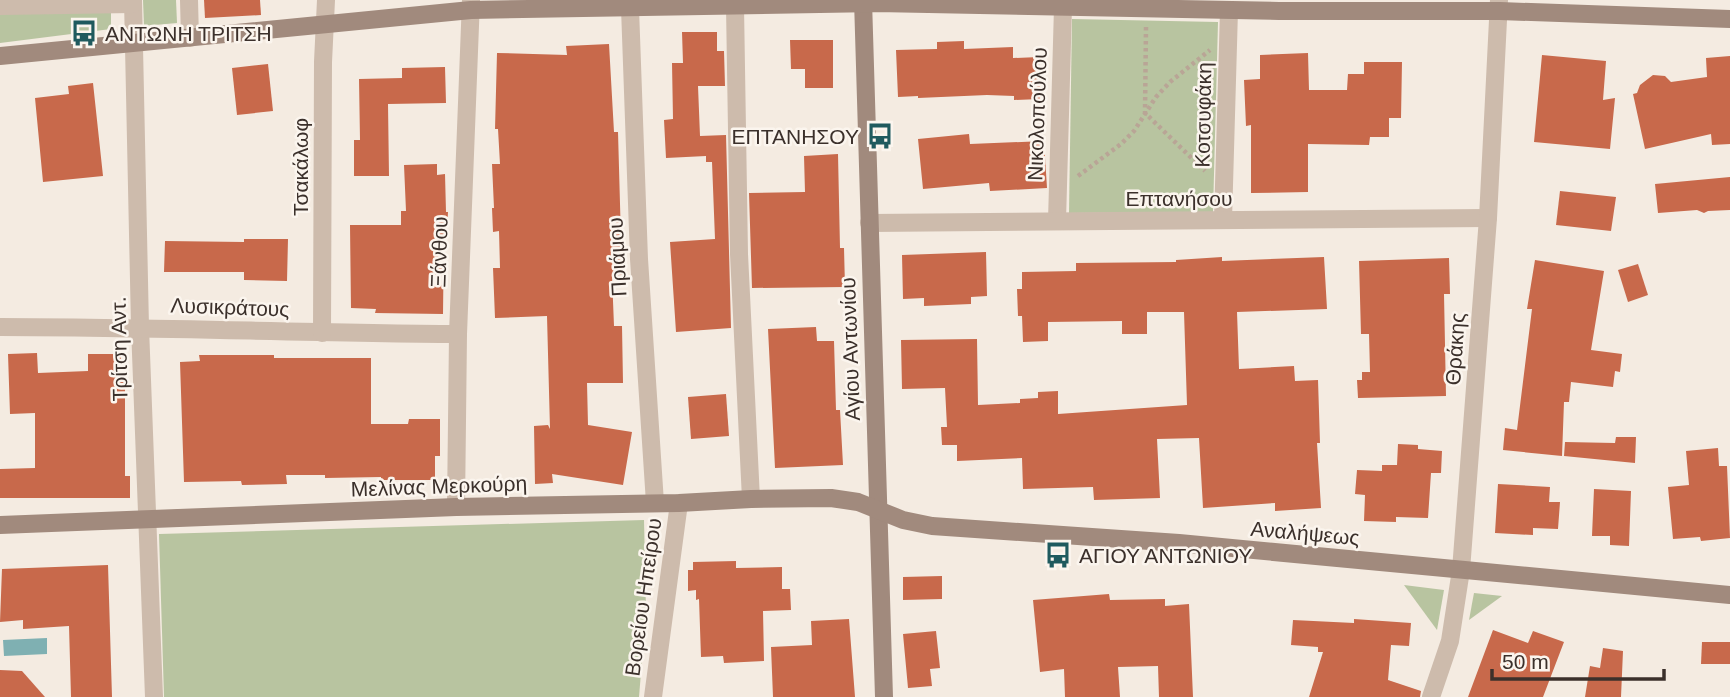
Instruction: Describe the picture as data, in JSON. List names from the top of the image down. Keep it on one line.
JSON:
{"streets":{"street":["Νικολοπούλου","Κοτσυφάκη","Τσακάλωφ","Επτανήσου","Ξάνθου","Πριάμου","Λυσικράτους","Τρίτση Αντ.","Αγίου Αντωνίου","Θράκης","Μελίνας Μερκούρη","Αναλήψεως","Βορείου Ηπείρου"]},"crossings":[["Νικολοπούλου","Επτανήσου"],["Κοτσυφάκη","Επτανήσου"],["Τσακάλωφ","Λυσικράτους"],["Επτανήσου","Αγίου Αντωνίου"],["Επτανήσου","Θράκης"],["Ξάνθου","Λυσικράτους"],["Ξάνθου","Μελίνας Μερκούρη"],["Πριάμου","Μελίνας Μερκούρη"],["Λυσικράτους","Τρίτση Αντ."],["Τρίτση Αντ.","Μελίνας Μερκούρη"],["Αγίου Αντωνίου","Μελίνας Μερκούρη"],["Αγίου Αντωνίου","Αναλήψεως"],["Θράκης","Αναλήψεως"],["Μελίνας Μερκούρη","Αναλήψεως"],["Μελίνας Μερκούρη","Βορείου Ηπείρου"]],"places":{"bus stop":["ΑΝΤΩΝΗ ΤΡΙΤΣΗ","ΕΠΤΑΝΗΣΟΥ","ΑΓΙΟΥ ΑΝΤΩΝΙΟΥ"]},"scale_bar":"50 m"}
